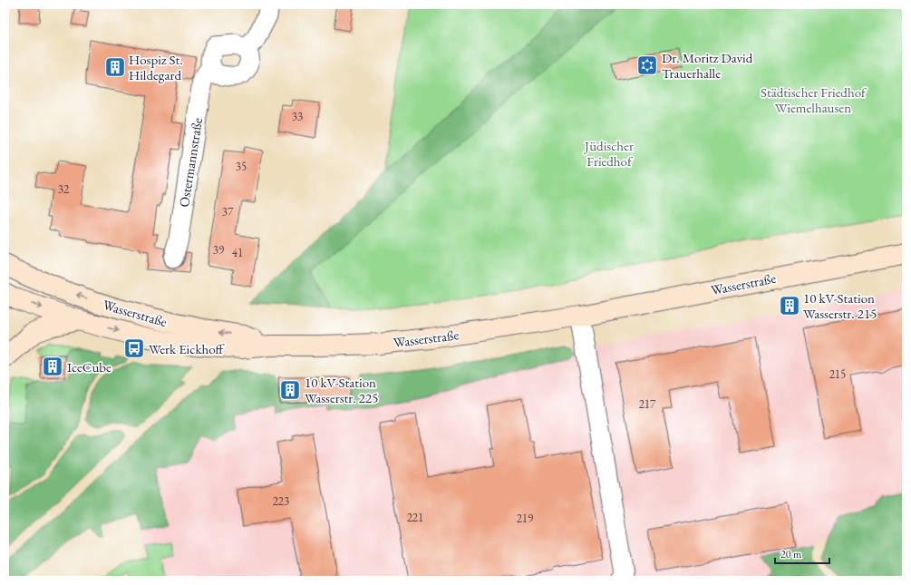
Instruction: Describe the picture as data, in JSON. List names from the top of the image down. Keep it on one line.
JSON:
{"streets":{"main road":["Wasserstraße"],"street":["Ostermannstraße"]},"parks":["Städtischer Friedhof Wiemelhausen","Jüdischer Friedhof"],"places":{"synagogue":["Dr. Moritz David Trauerhalle"],"building":["Hospiz St. Hildegard","10 kV-Station Wasserstr. 215","IceCube","10 kV-Station Wasserstr. 225"],"bus stop":["Werk Eickhoff"]},"house_numbers":["33","35","32","37","39","41","215","217","223","221","219"],"scale_bar":"20 m"}
